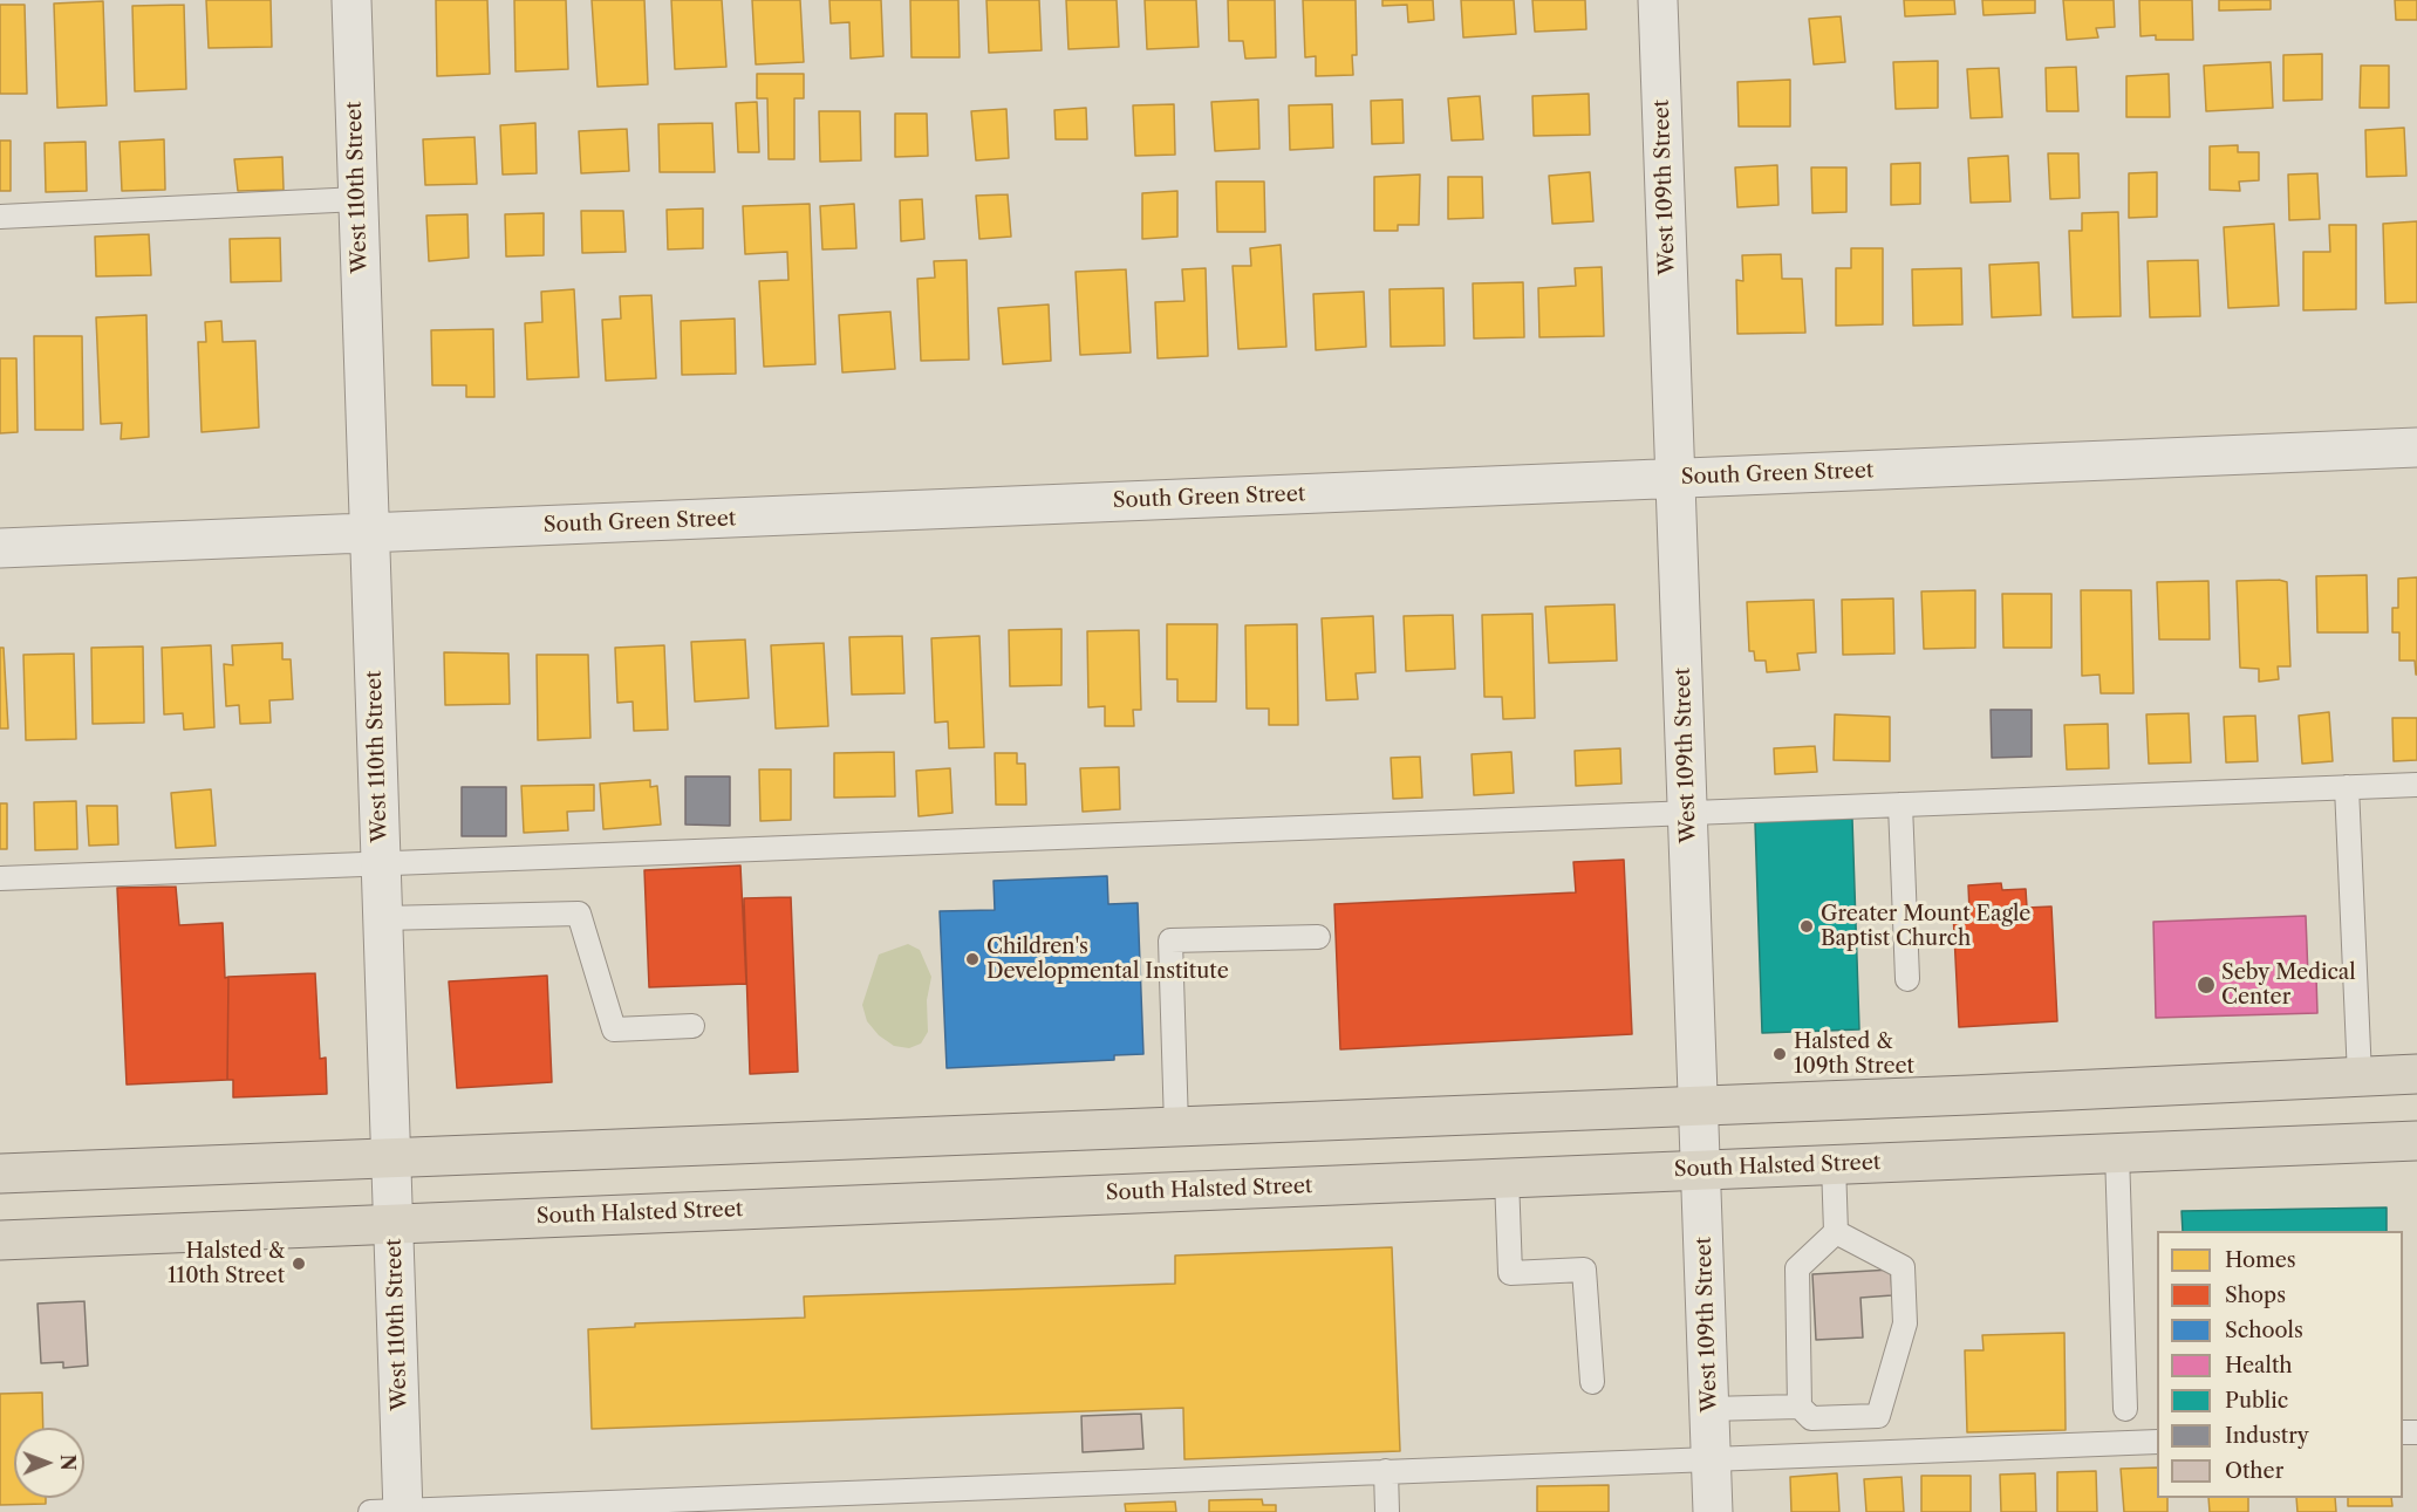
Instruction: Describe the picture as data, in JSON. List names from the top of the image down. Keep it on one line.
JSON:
{"streets":{"main road":["South Halsted Street"],"street":["West 110th Street","West 109th Street","South Green Street"]},"crossings":[["West 110th Street","South Green Street"],["West 110th Street","South Halsted Street"],["West 109th Street","South Green Street"],["West 109th Street","South Halsted Street"]],"places":["Greater Mount Eagle Baptist Church","Children's Developmental Institute","Seby Medical Center","Halsted & 109th Street","Halsted & 110th Street"],"legend":["Homes","Shops","Schools","Health","Public","Industry","Other"],"north":"right"}
